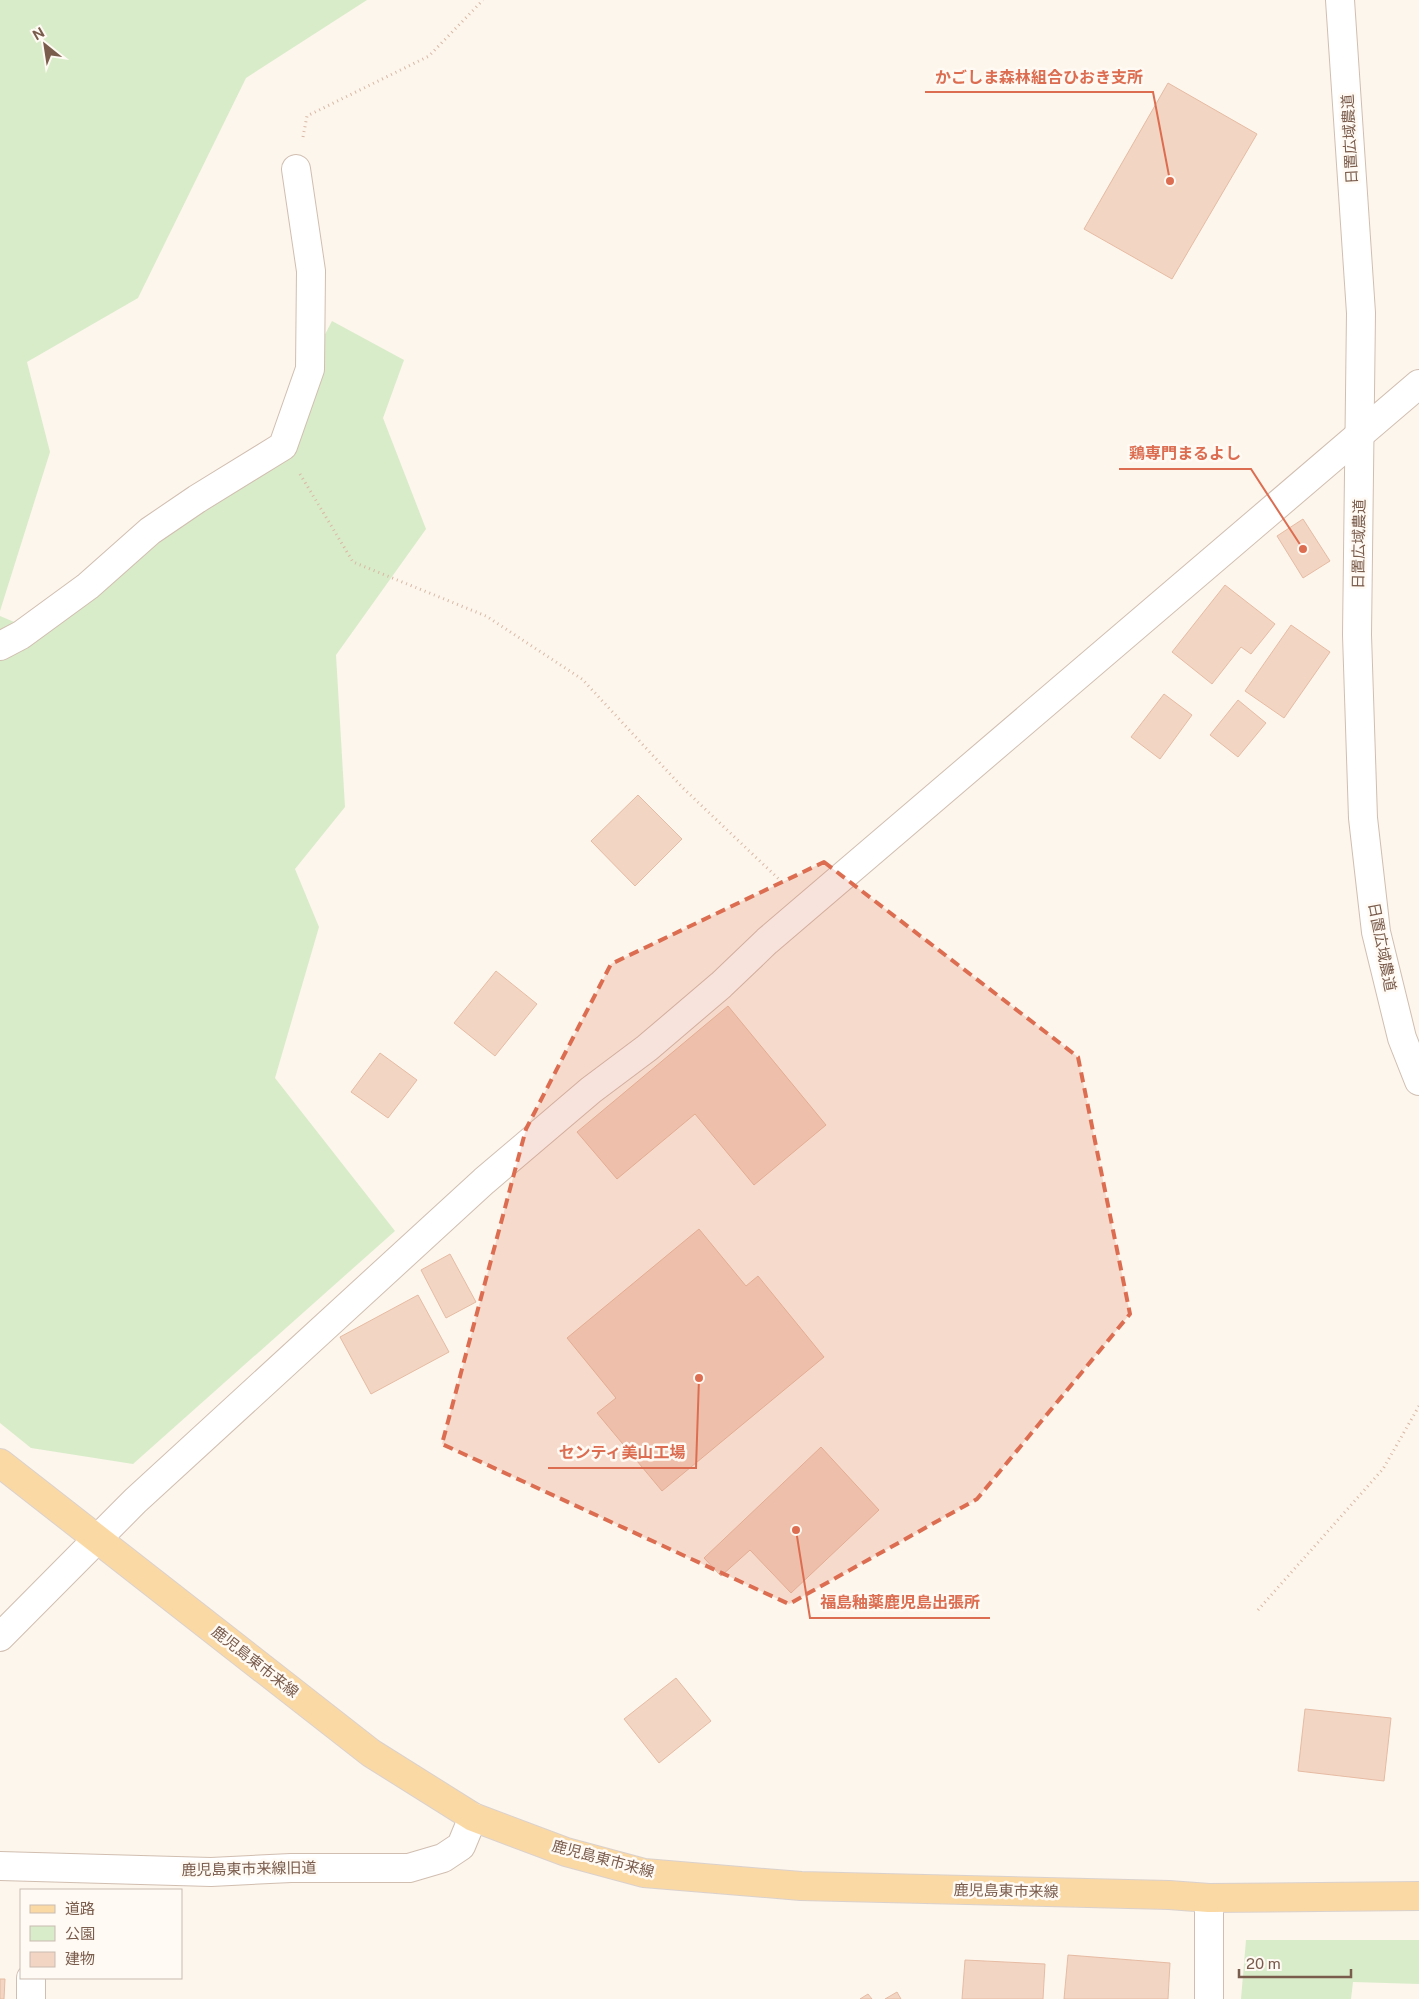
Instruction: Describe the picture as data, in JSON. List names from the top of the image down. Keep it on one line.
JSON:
{"streets":{"main road":["鹿児島東市来線"],"street":["日置広域農道","鹿児島東市来線旧道"]},"crossings":[["鹿児島東市来線","鹿児島東市来線旧道"]],"places":["かごしま森林組合ひおき支所","鶏専門まるよし","センティ美山工場","福島釉薬鹿児島出張所"],"legend":["道路","公園","建物"],"scale_bar":"20 m","north":"top left"}
